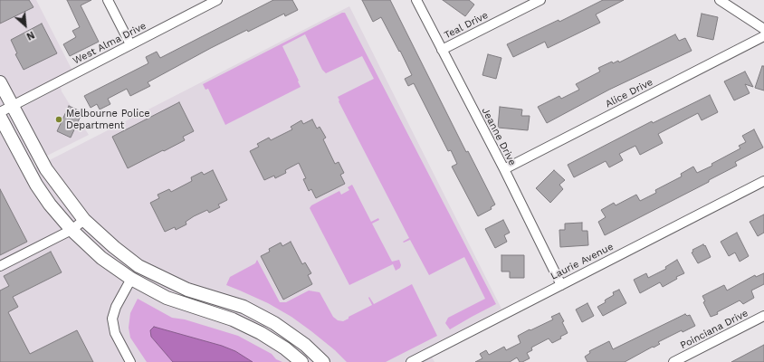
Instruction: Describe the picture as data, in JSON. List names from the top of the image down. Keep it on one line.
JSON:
{"streets":{"street":["Teal Drive","West Alma Drive","Alice Drive","Jeanne Drive","Laurie Avenue","Poinciana Drive"]},"crossings":[["Teal Drive","Jeanne Drive"],["Alice Drive","Jeanne Drive"],["Jeanne Drive","Laurie Avenue"]],"places":["Melbourne Police Department"],"north":"bottom right"}
